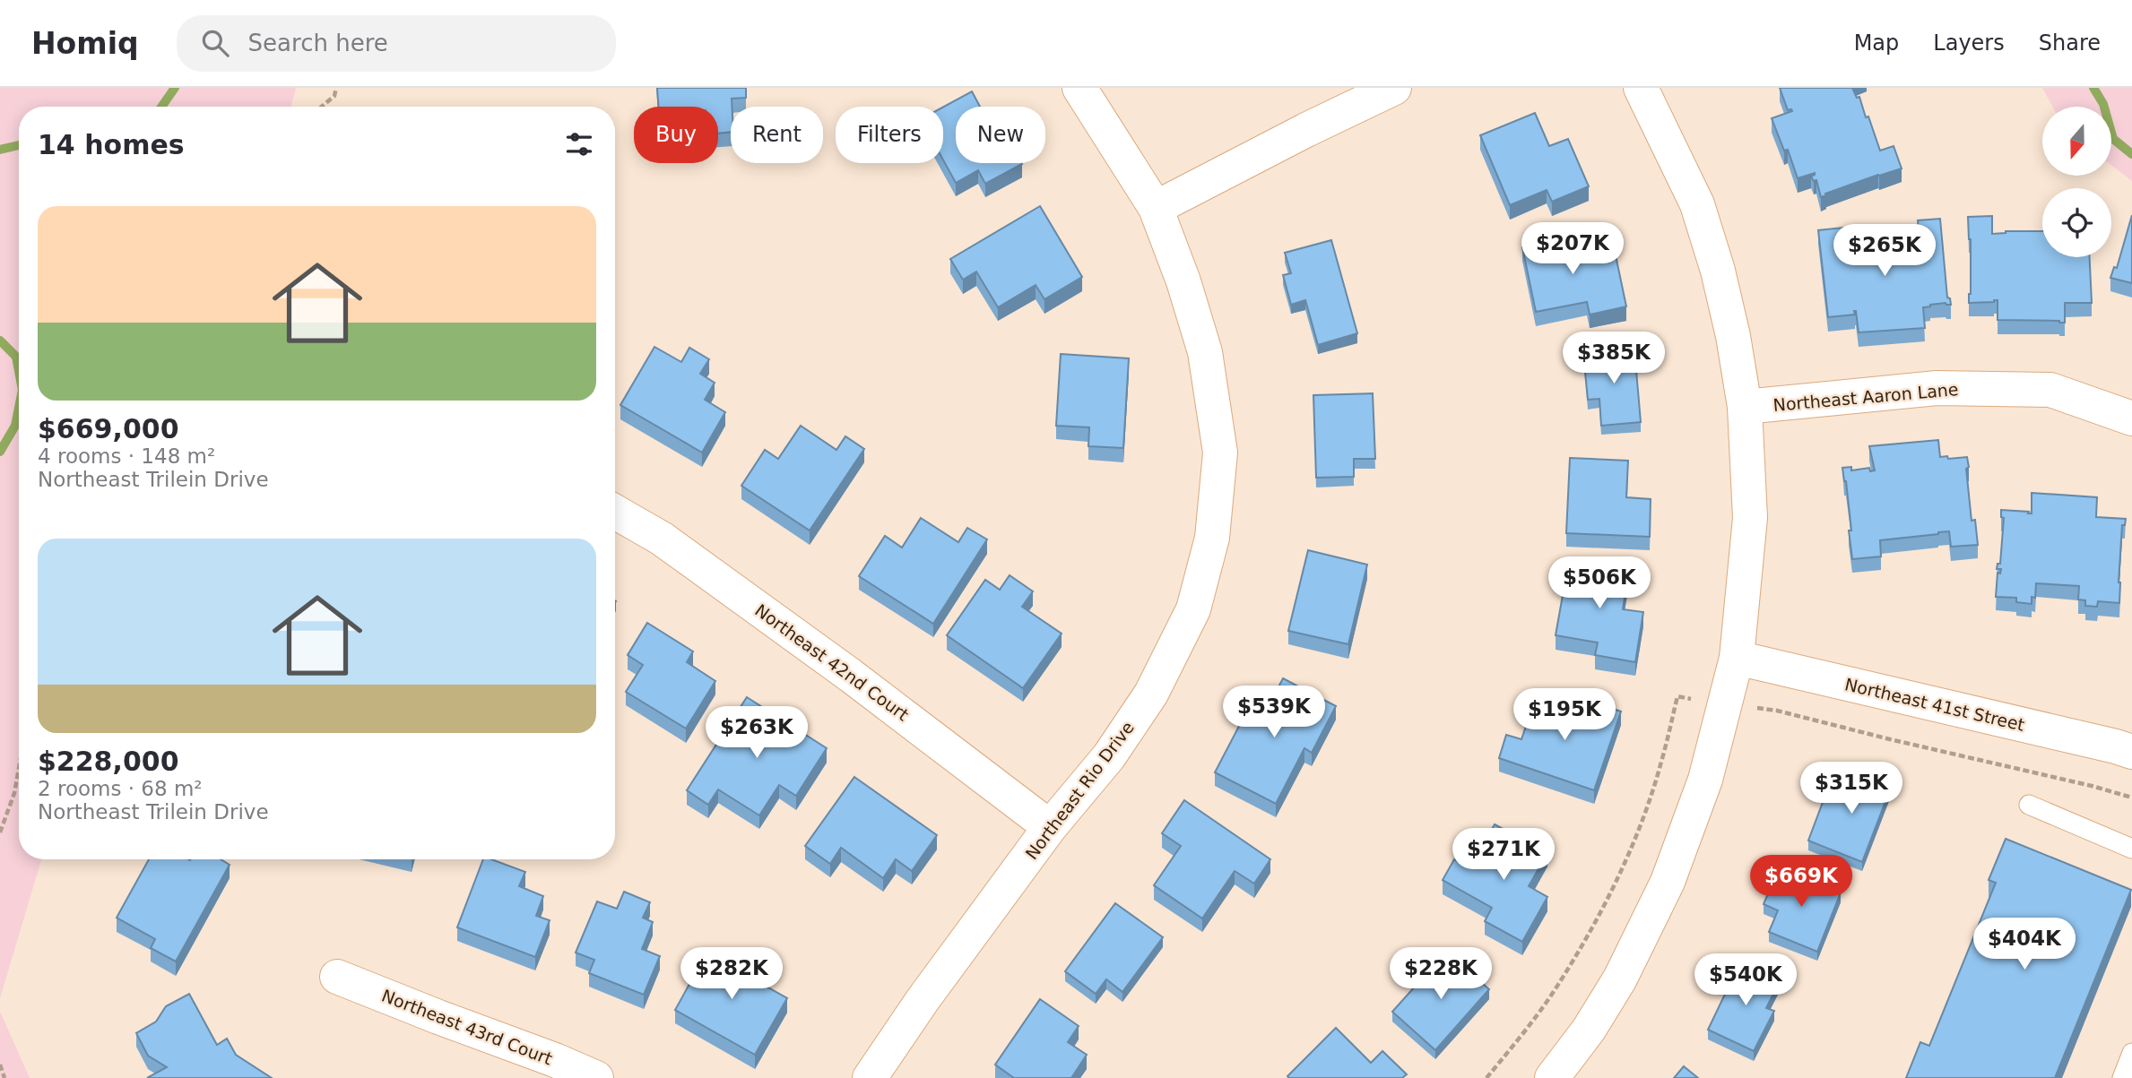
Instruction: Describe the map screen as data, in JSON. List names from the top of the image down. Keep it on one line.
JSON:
{"streets":{"street":["Northeast Aaron Lane","Northeast 42nd Court","Northeast 41st Street","Northeast Rio Drive","Northeast 43rd Court"]},"crossings":[["Northeast 42nd Court","Northeast Rio Drive"]],"north":"bottom","page":{"header":"Homiq","search":"Search here","nav":["Map","Layers","Share"],"chip":["Buy","Rent","Filters","New"],"heading":"14 homes","list":[{"name":"$669,000","note":"4 rooms · 148 m² · Northeast Trilein Drive"},{"name":"$228,000","note":"2 rooms · 68 m² · Northeast Trilein Drive"}],"price":["$207K","$265K","$385K","$506K","$539K","$195K","$263K","$315K","$271K","$669K","$404K","$282K","$228K","$540K"]}}
